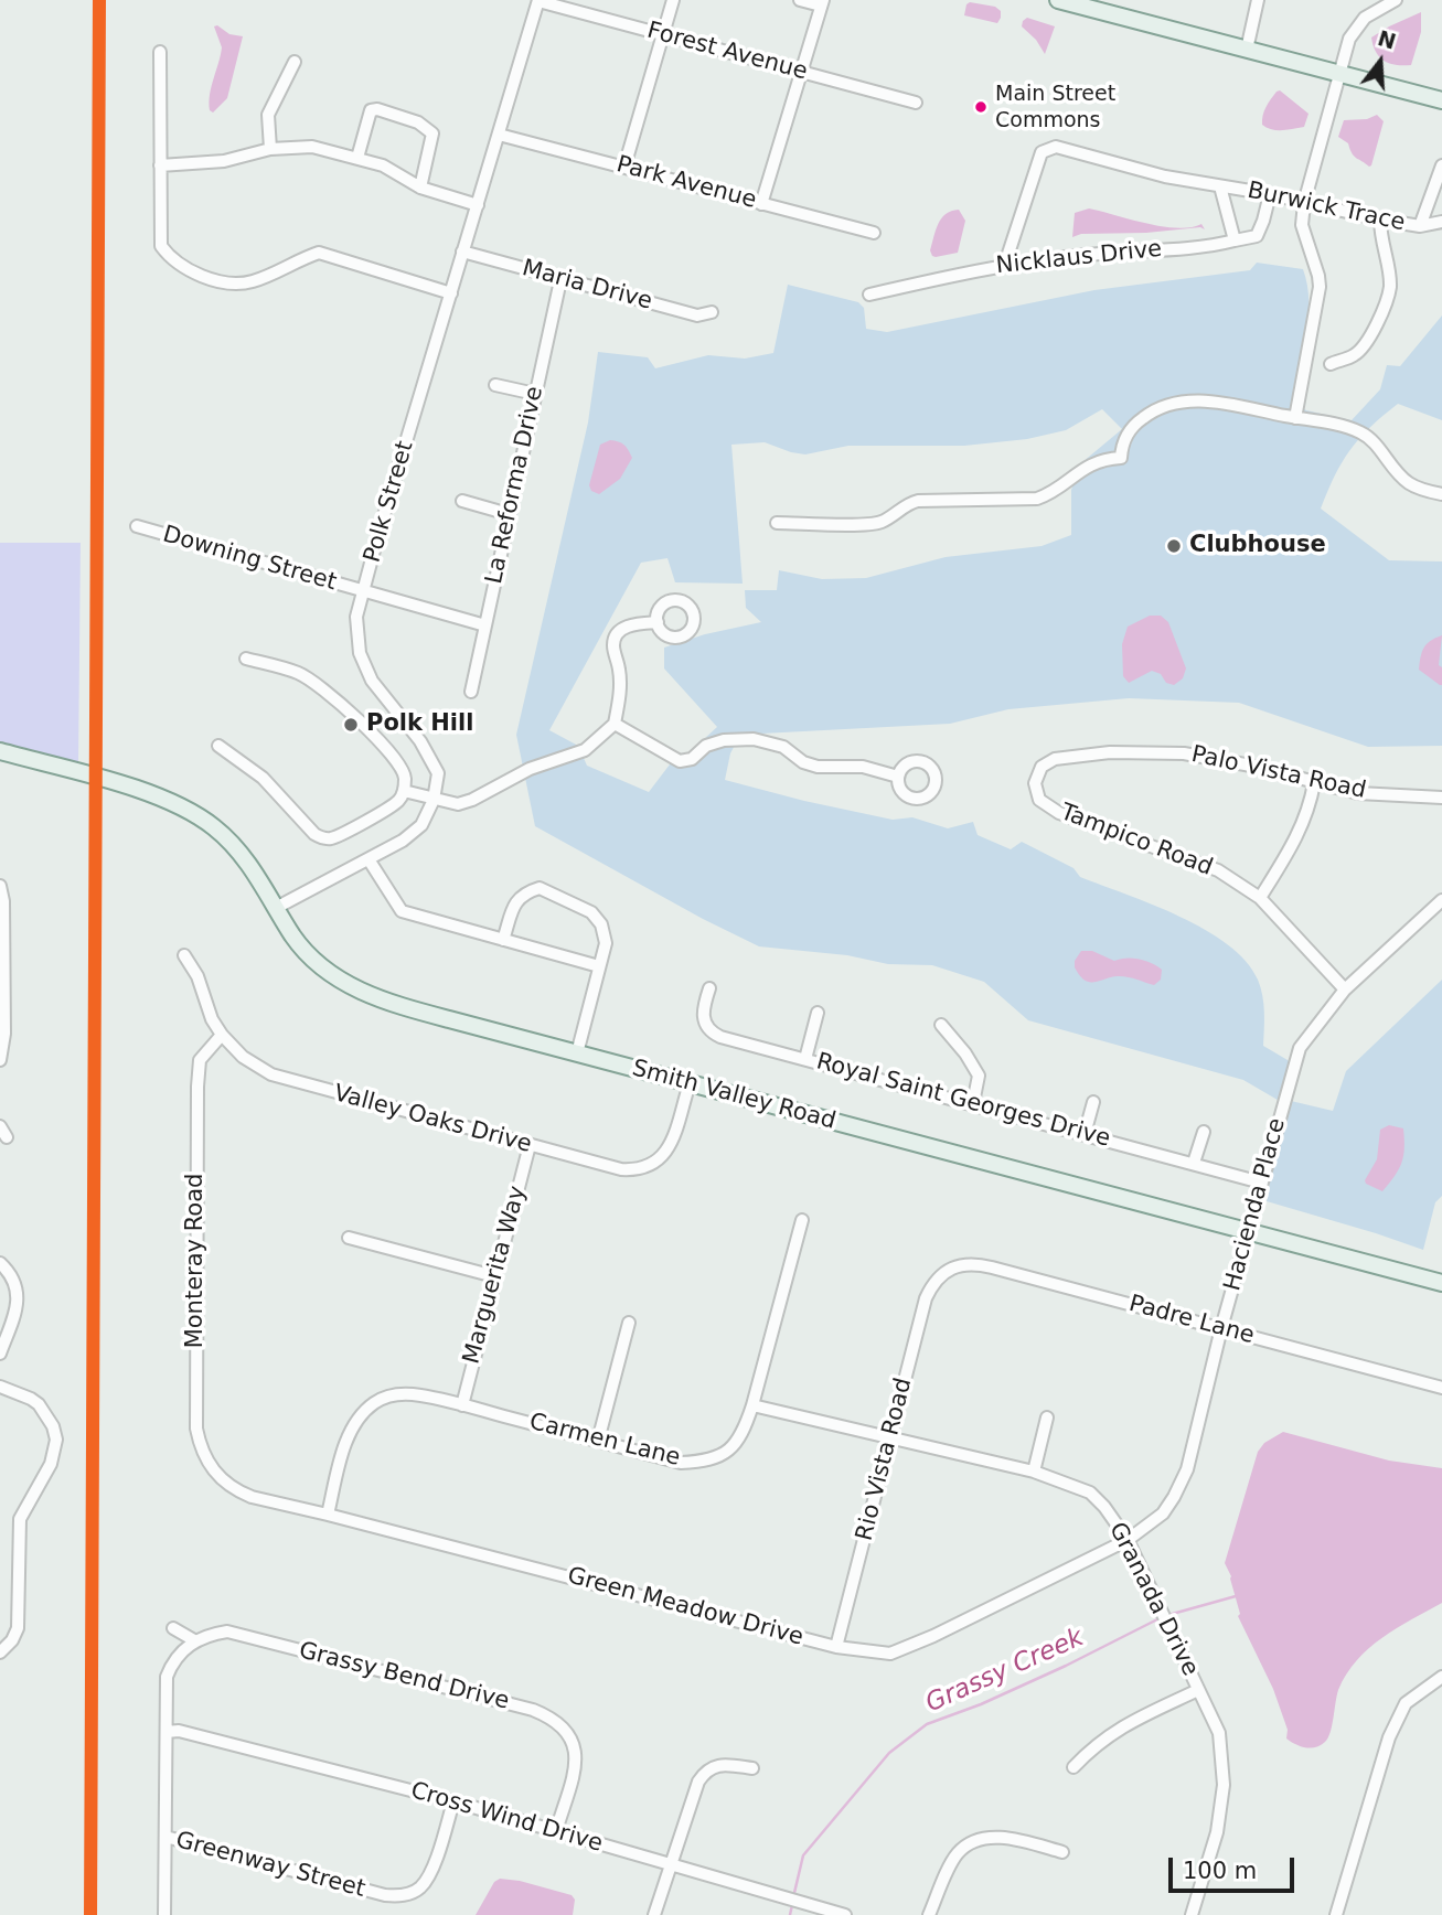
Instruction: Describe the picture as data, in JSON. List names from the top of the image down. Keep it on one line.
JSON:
{"streets":{"main road":["Smith Valley Road"],"street":["Forest Avenue","Park Avenue","Burwick Trace","Nicklaus Drive","Maria Drive","La Reforma Drive","Polk Street","Downing Street","Palo Vista Road","Tampico Road","Royal Saint Georges Drive","Valley Oaks Drive","Hacienda Place","Monteray Road","Marguerita Way","Padre Lane","Carmen Lane","Rio Vista Road","Granada Drive","Green Meadow Drive","Grassy Bend Drive","Cross Wind Drive","Greenway Street"]},"crossings":[["Forest Avenue","Polk Street"],["Park Avenue","Polk Street"],["Burwick Trace","Nicklaus Drive"],["Maria Drive","La Reforma Drive"],["Maria Drive","Polk Street"],["La Reforma Drive","Downing Street"],["Polk Street","Downing Street"],["Palo Vista Road","Tampico Road"],["Tampico Road","Hacienda Place"],["Smith Valley Road","Valley Oaks Drive"],["Smith Valley Road","Hacienda Place"],["Royal Saint Georges Drive","Hacienda Place"],["Valley Oaks Drive","Monteray Road"],["Valley Oaks Drive","Marguerita Way"],["Hacienda Place","Padre Lane"],["Hacienda Place","Granada Drive"],["Hacienda Place","Green Meadow Drive"],["Monteray Road","Green Meadow Drive"],["Marguerita Way","Carmen Lane"],["Padre Lane","Rio Vista Road"],["Carmen Lane","Granada Drive"],["Carmen Lane","Green Meadow Drive"],["Rio Vista Road","Granada Drive"],["Rio Vista Road","Green Meadow Drive"],["Granada Drive","Green Meadow Drive"],["Grassy Bend Drive","Cross Wind Drive"],["Cross Wind Drive","Greenway Street"]],"water":["Grassy Creek"],"places":["Main Street Commons","Clubhouse","Polk Hill"],"scale_bar":"100 m","north":"top"}
